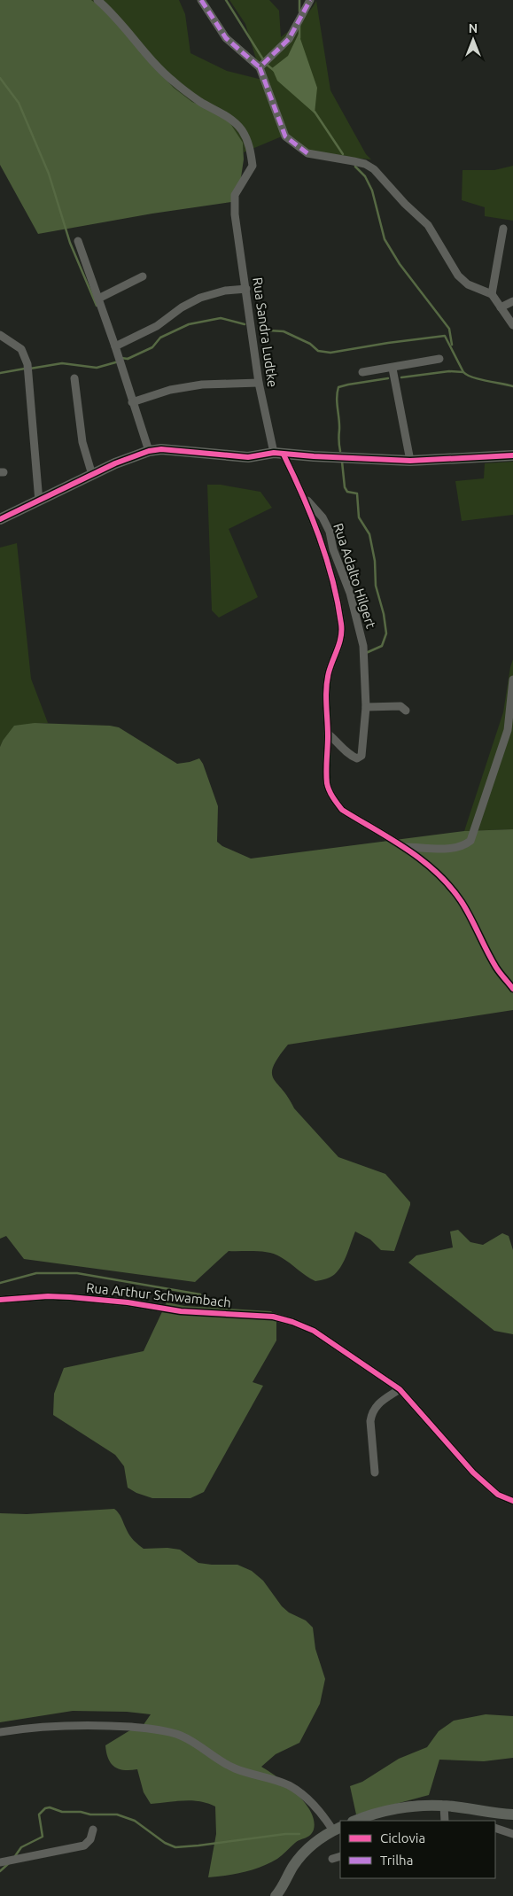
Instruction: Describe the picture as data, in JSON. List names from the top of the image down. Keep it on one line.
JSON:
{"streets":{"street":["Rua Sandra Ludtke","Rua Adalto Hilgert","Rua Arthur Schwambach"]},"crossings":[["Rua Sandra Ludtke","Rua Adalto Hilgert"]],"legend":["Ciclovia","Trilha"],"north":"top"}
